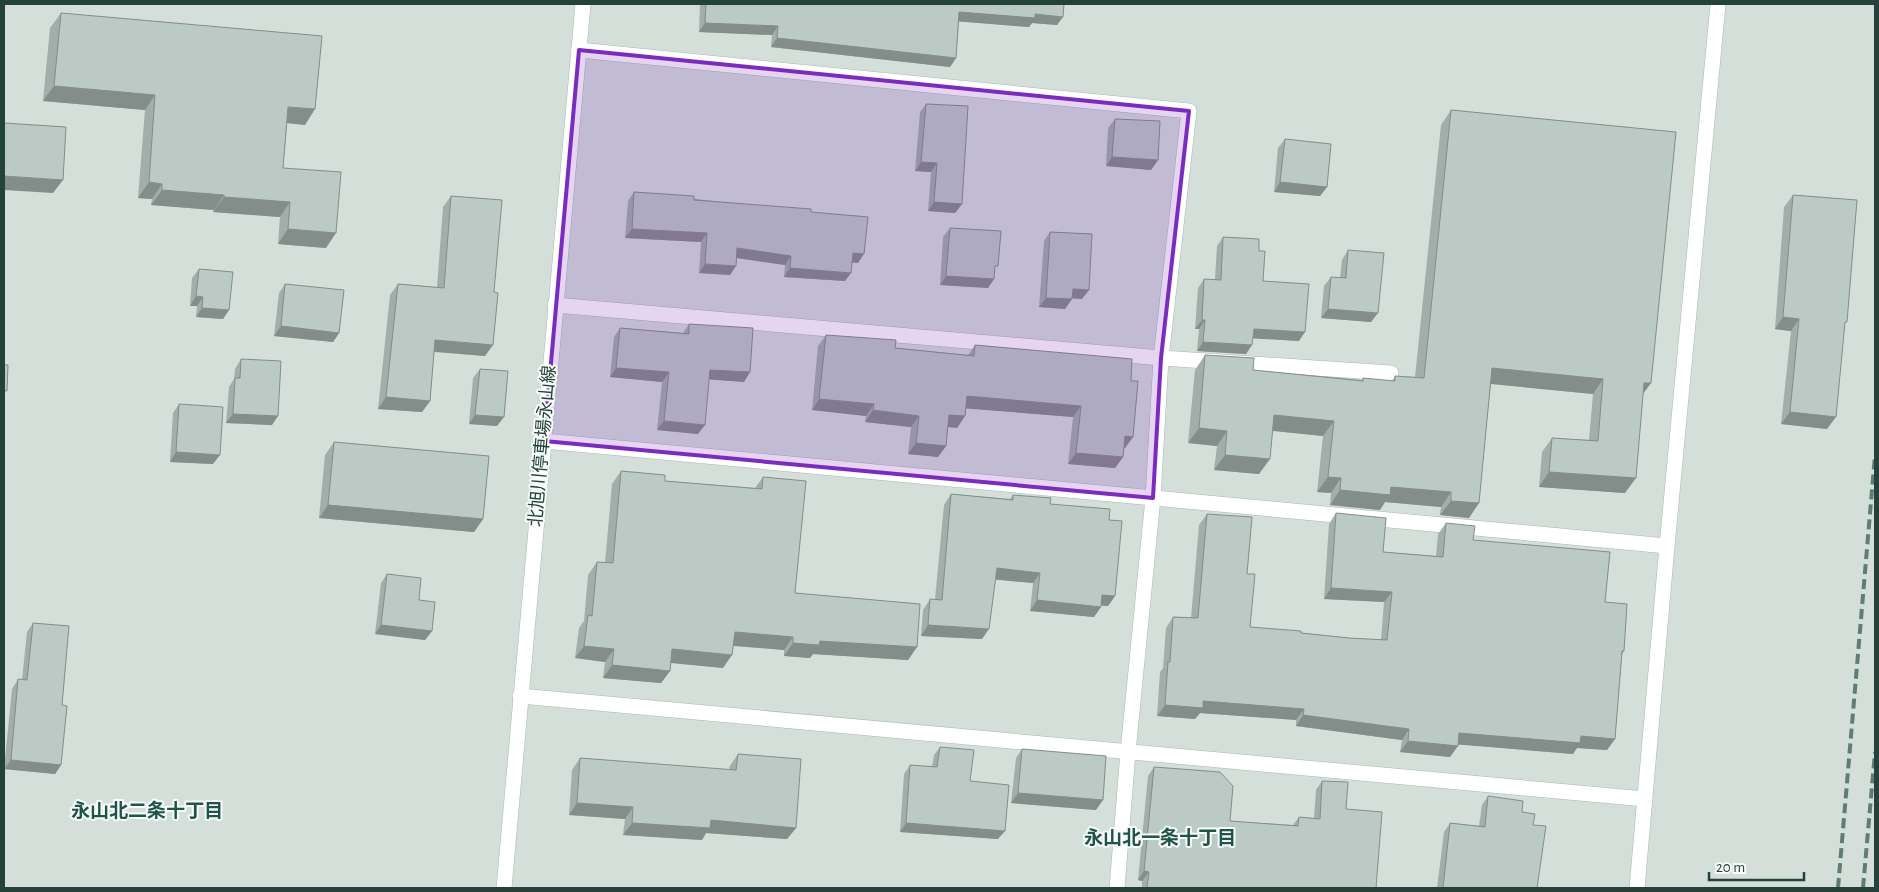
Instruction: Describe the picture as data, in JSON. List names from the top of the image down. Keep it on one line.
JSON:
{"streets":{"street":["北旭川停車場永山線"]},"districts":["永山北二条十丁目","永山北一条十丁目"],"scale_bar":"20 m"}
